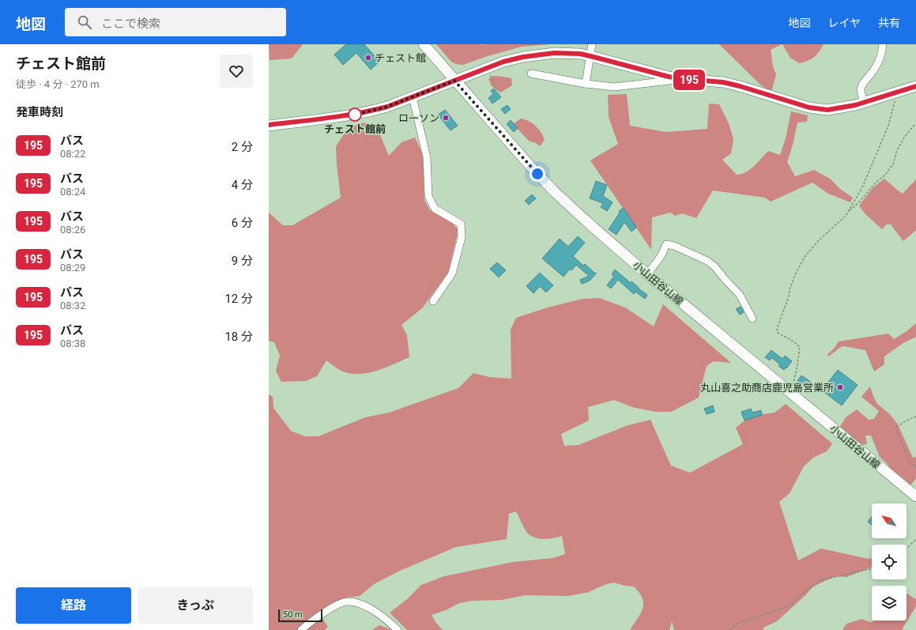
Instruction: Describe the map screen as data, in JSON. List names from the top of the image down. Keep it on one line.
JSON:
{"streets":{"main road":["小山田谷山線"]},"places":["チェスト館","チェスト館前","ローソン","丸山喜之助商店鹿児島営業所"],"lines":["bus line 195"],"scale_bar":"50 m","north":"top left","page":{"header":"地図","search":"ここで検索","nav":["地図","レイヤ","共有"],"heading":[["チェスト館前","徒歩 · 4 分 · 270 m"],"発車時刻"],"on_map":"195","list":[{"mark":"195","name":"バス","note":"08:22","value":"2 分"},{"mark":"195","name":"バス","note":"08:24","value":"4 分"},{"mark":"195","name":"バス","note":"08:26","value":"6 分"},{"mark":"195","name":"バス","note":"08:29","value":"9 分"},{"mark":"195","name":"バス","note":"08:32","value":"12 分"},{"mark":"195","name":"バス","note":"08:38","value":"18 分"}],"buttons":["経路","きっぷ"],"scale":"50 m"}}
